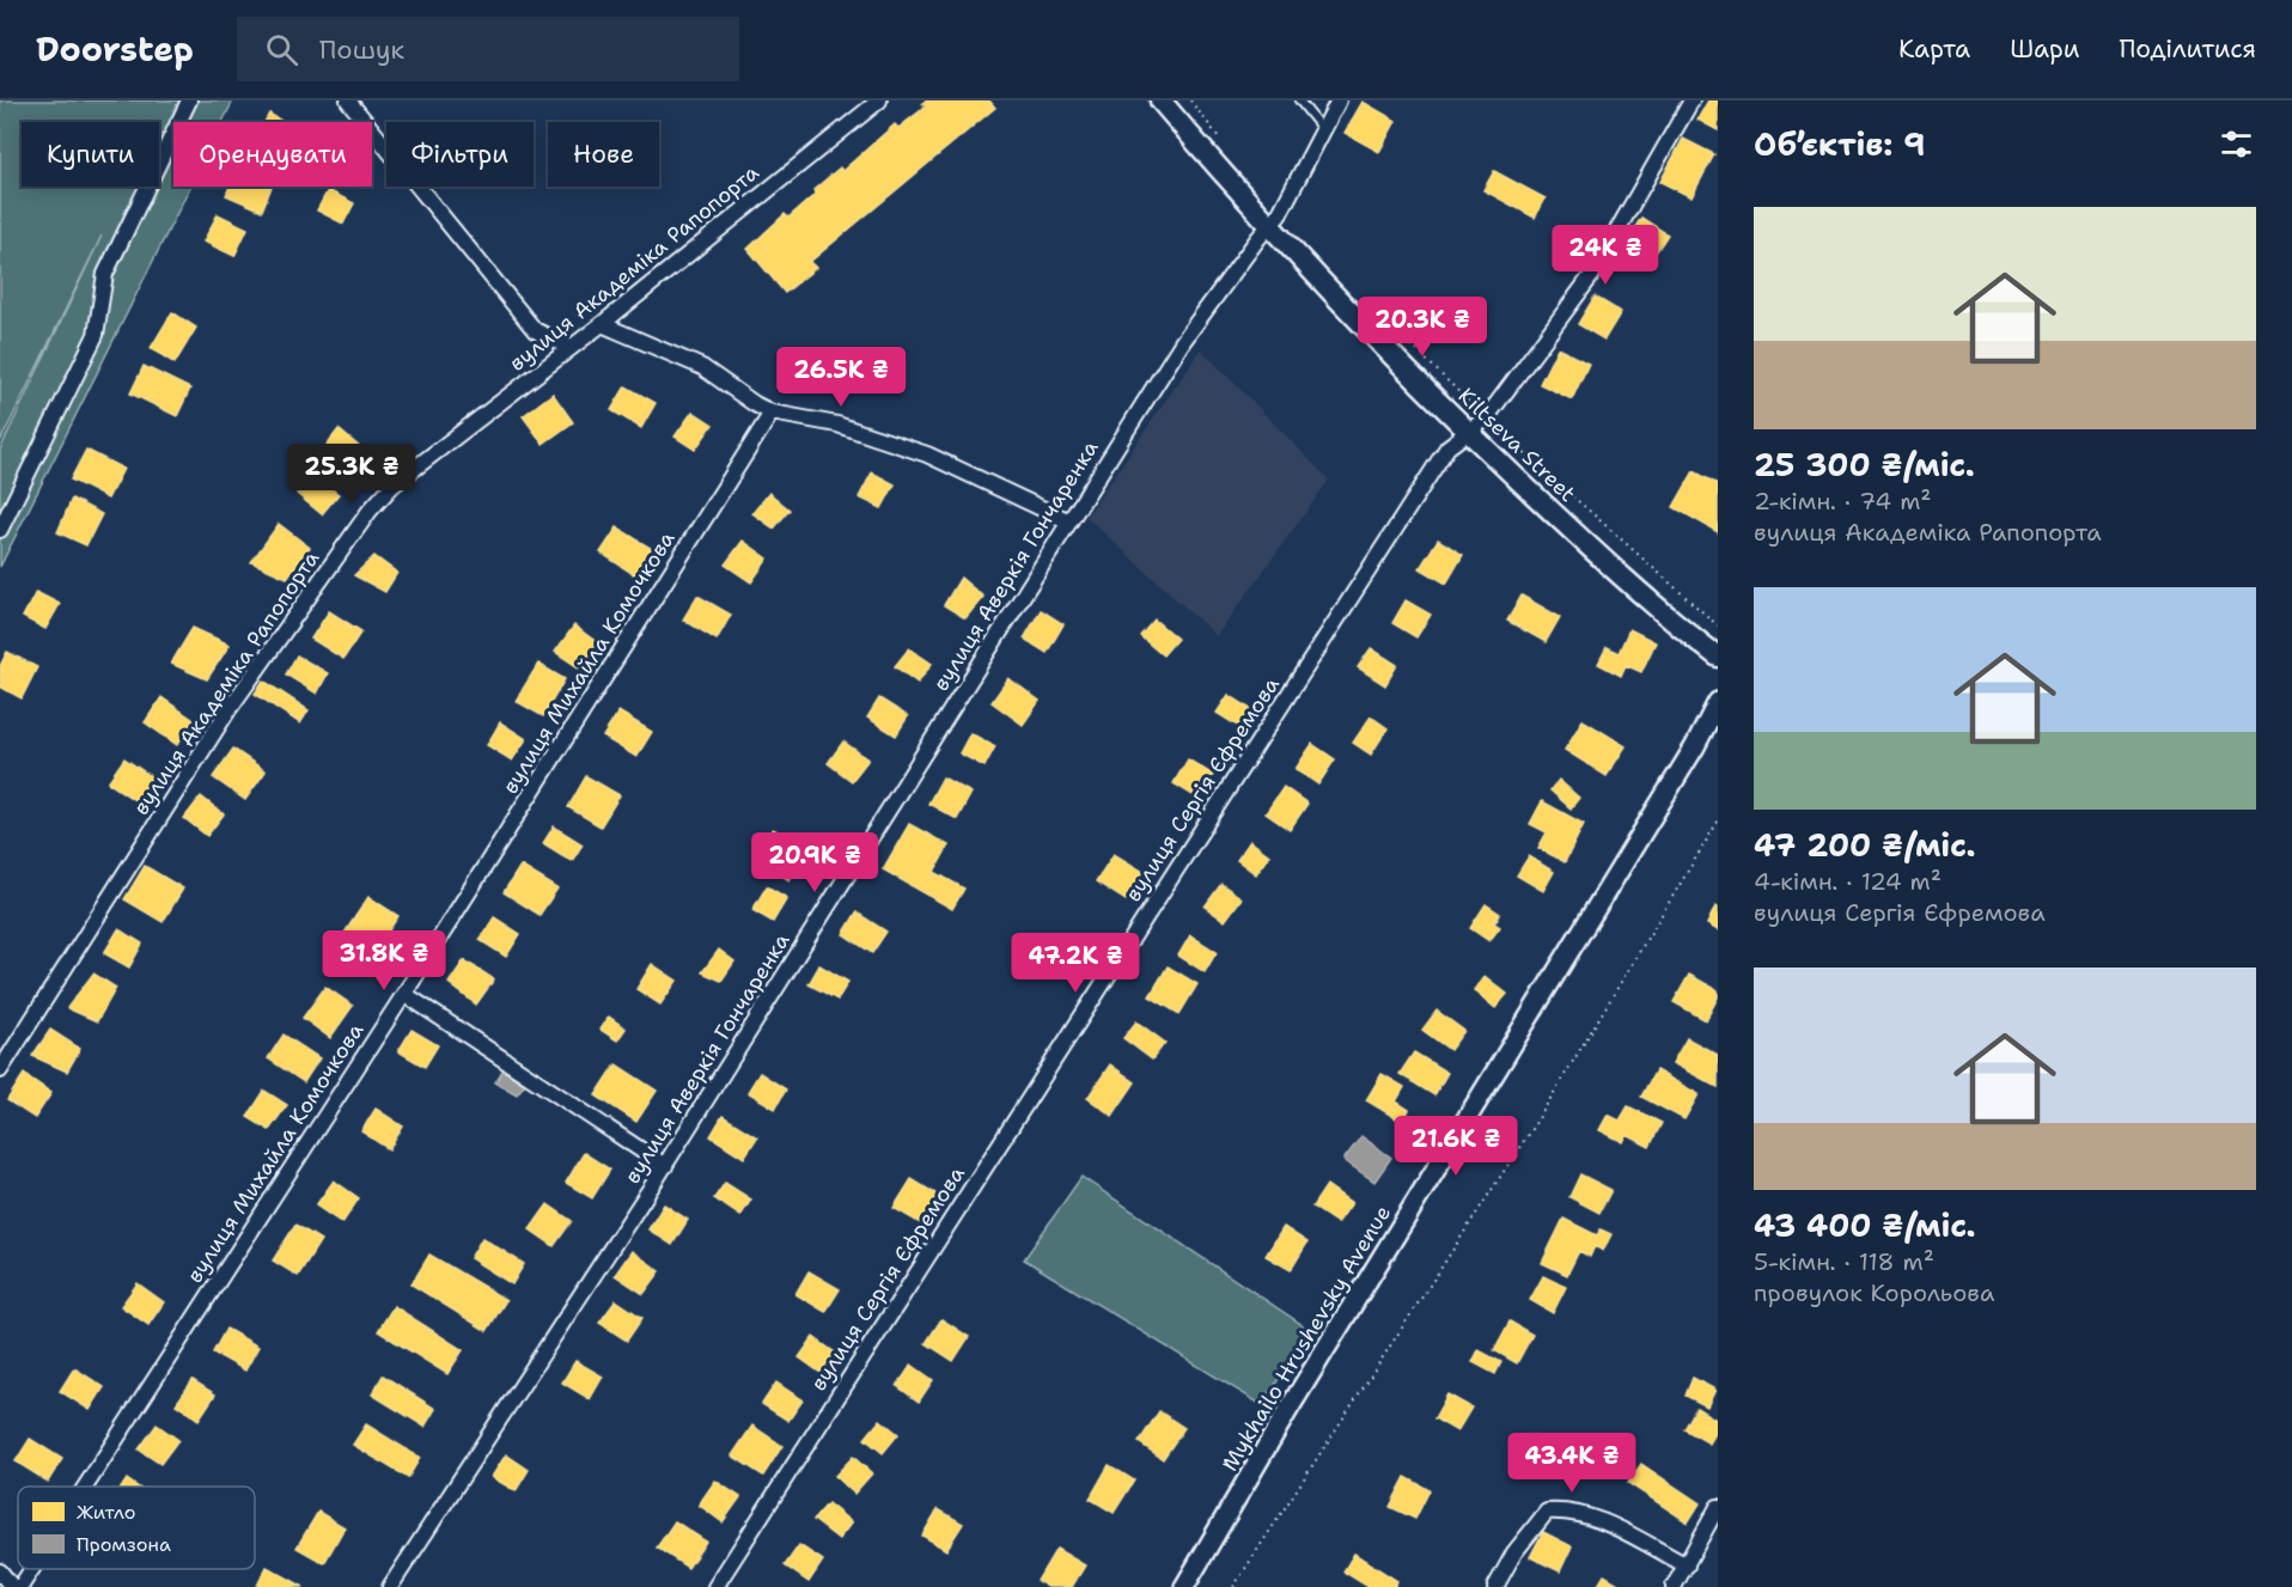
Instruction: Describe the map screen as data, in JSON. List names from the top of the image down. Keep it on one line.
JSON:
{"streets":{"main road":["Kiltseva Street"],"street":["вулиця Академіка Рапопорта","вулиця Аверкія Гончаренка","вулиця Михайла Комочкова","вулиця Сергія Єфремова","Mykhailo Hrushevsky Avenue"]},"crossings":[["Kiltseva Street","вулиця Аверкія Гончаренка"],["Kiltseva Street","вулиця Сергія Єфремова"]],"legend":["Житло","Промзона"],"page":{"header":"Doorstep","search":"Пошук","nav":["Карта","Шари","Поділитися"],"heading":"Об’єктів: 9","chip":["Купити","Орендувати","Фільтри","Нове"],"list":[{"name":"25 300 ₴/міс.","note":"2-кімн. · 74 m² · вулиця Академіка Рапопорта"},{"name":"47 200 ₴/міс.","note":"4-кімн. · 124 m² · вулиця Сергія Єфремова"},{"name":"43 400 ₴/міс.","note":"5-кімн. · 118 m² · провулок Корольова"}],"price":["24K ₴","20.3K ₴","26.5K ₴","25.3K ₴","20.9K ₴","31.8K ₴","47.2K ₴","21.6K ₴","43.4K ₴"]}}
